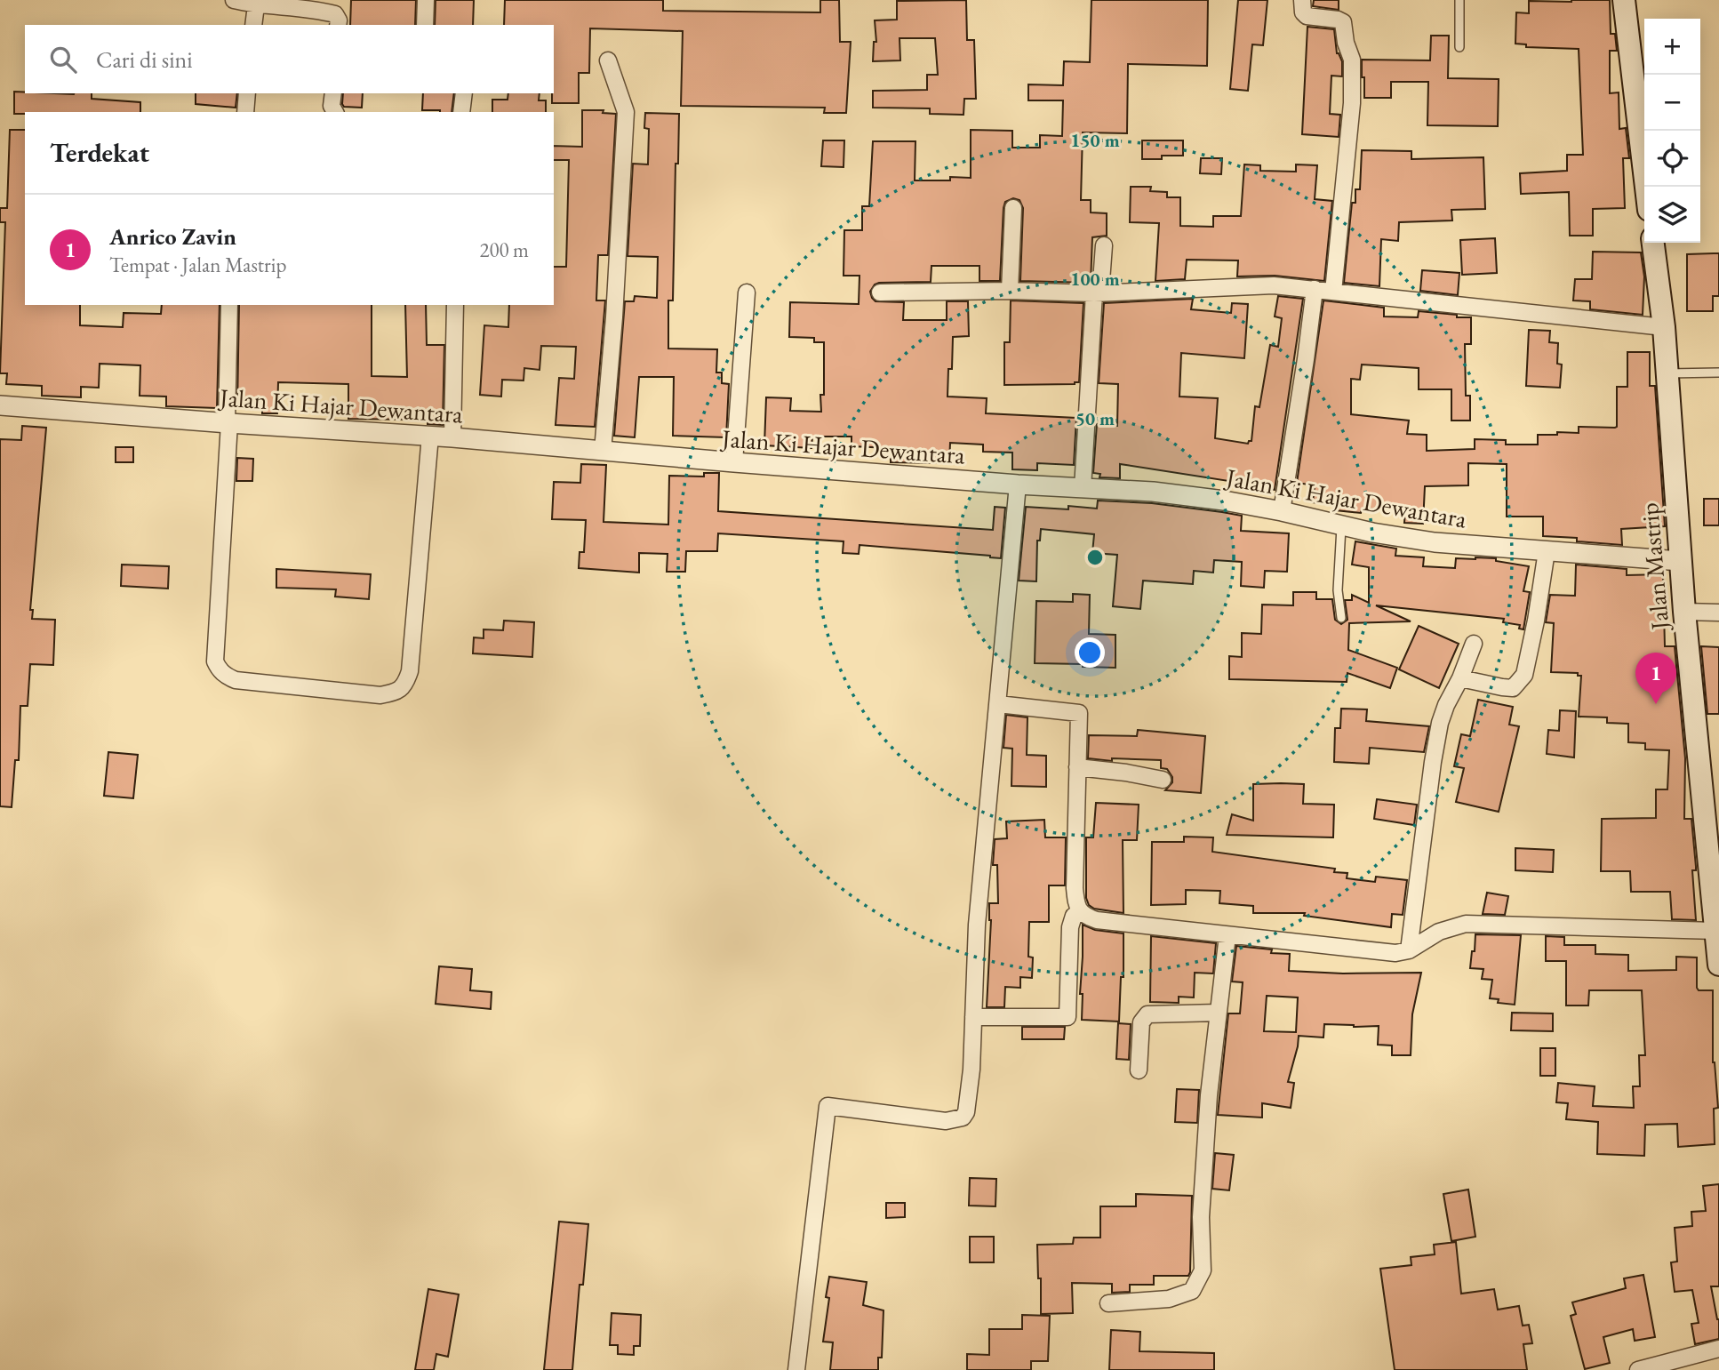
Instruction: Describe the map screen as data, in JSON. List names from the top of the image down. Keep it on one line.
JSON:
{"streets":{"main road":["Jalan Mastrip"],"street":["Jalan Ki Hajar Dewantara"]},"crossings":[["Jalan Ki Hajar Dewantara","Jalan Mastrip"]],"page":{"map_buttons":["+","−"],"search":"Cari di sini","heading":"Terdekat","list":[{"mark":"1","name":"Anrico Zavin","note":"Tempat · Jalan Mastrip","value":"200 m"}],"pins":"1"},"rings":["150 m","100 m","50 m"]}
